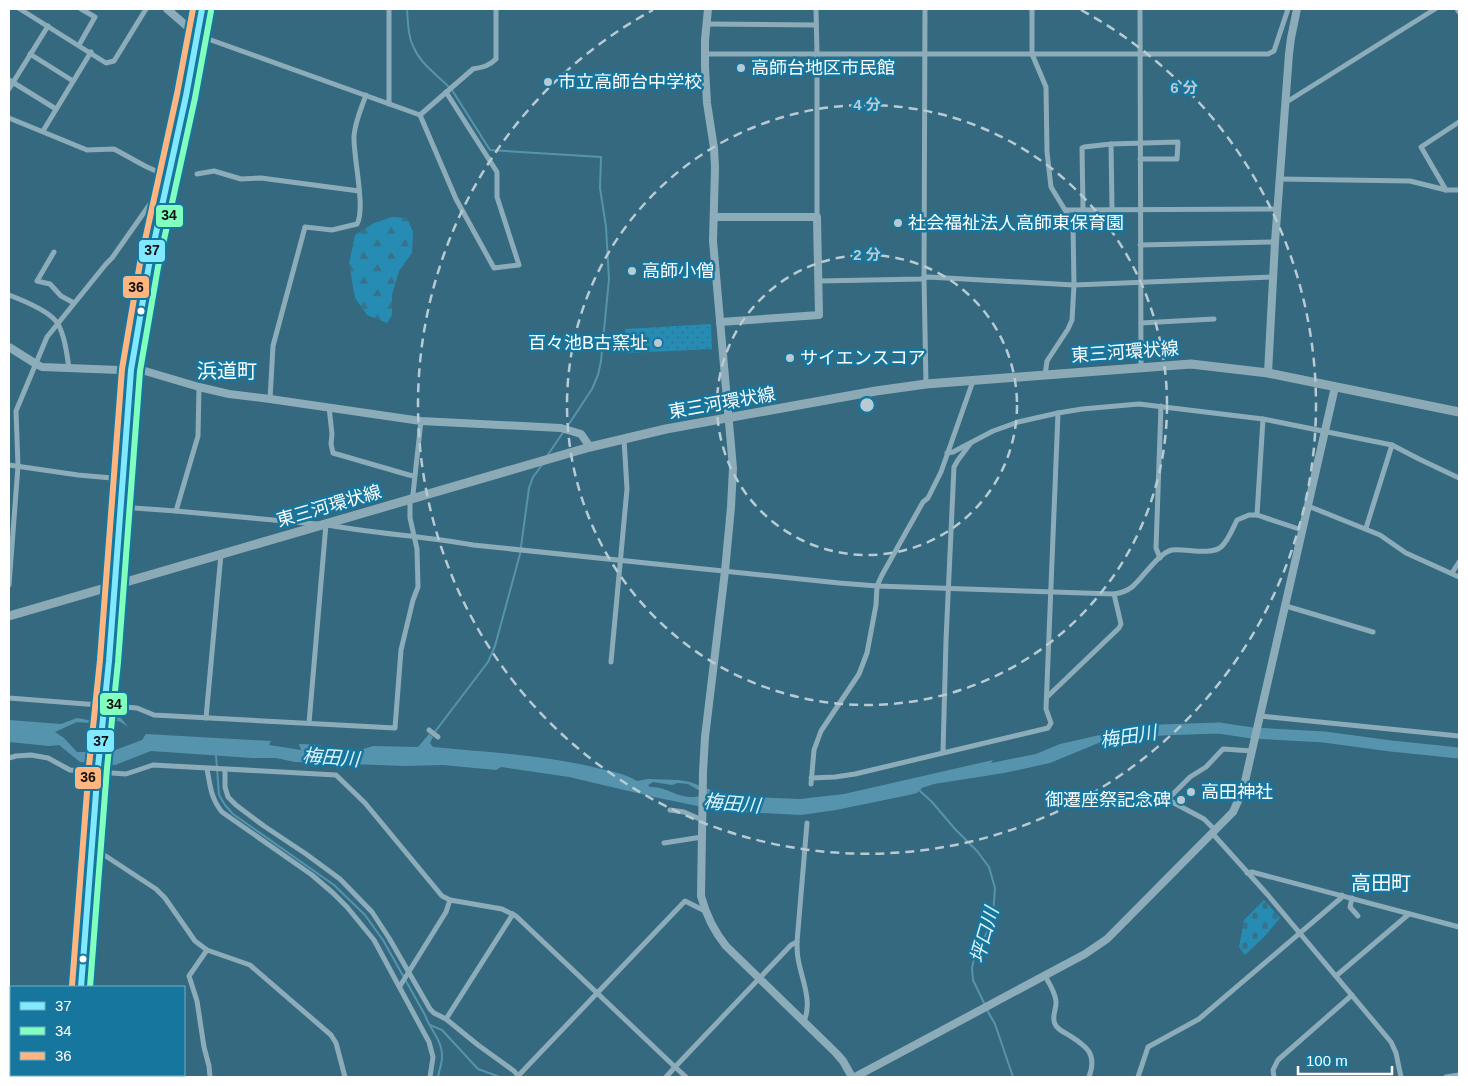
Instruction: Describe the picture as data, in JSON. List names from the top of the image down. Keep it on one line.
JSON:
{"streets":{"main road":["東三河環状線"]},"districts":["浜道町","高田町"],"water":["梅田川","坪口川"],"places":["高師台地区市民館","市立高師台中学校","社会福祉法人高師東保育園","高師小僧","百々池B古窯址","サイエンスコア","高田神社","御遷座祭記念碑"],"lines":["transit line 37","transit line 36","transit line 34"],"legend":["37","34","36"],"scale_bar":"100 m","rings":["6 分","4 分","2 分"]}
